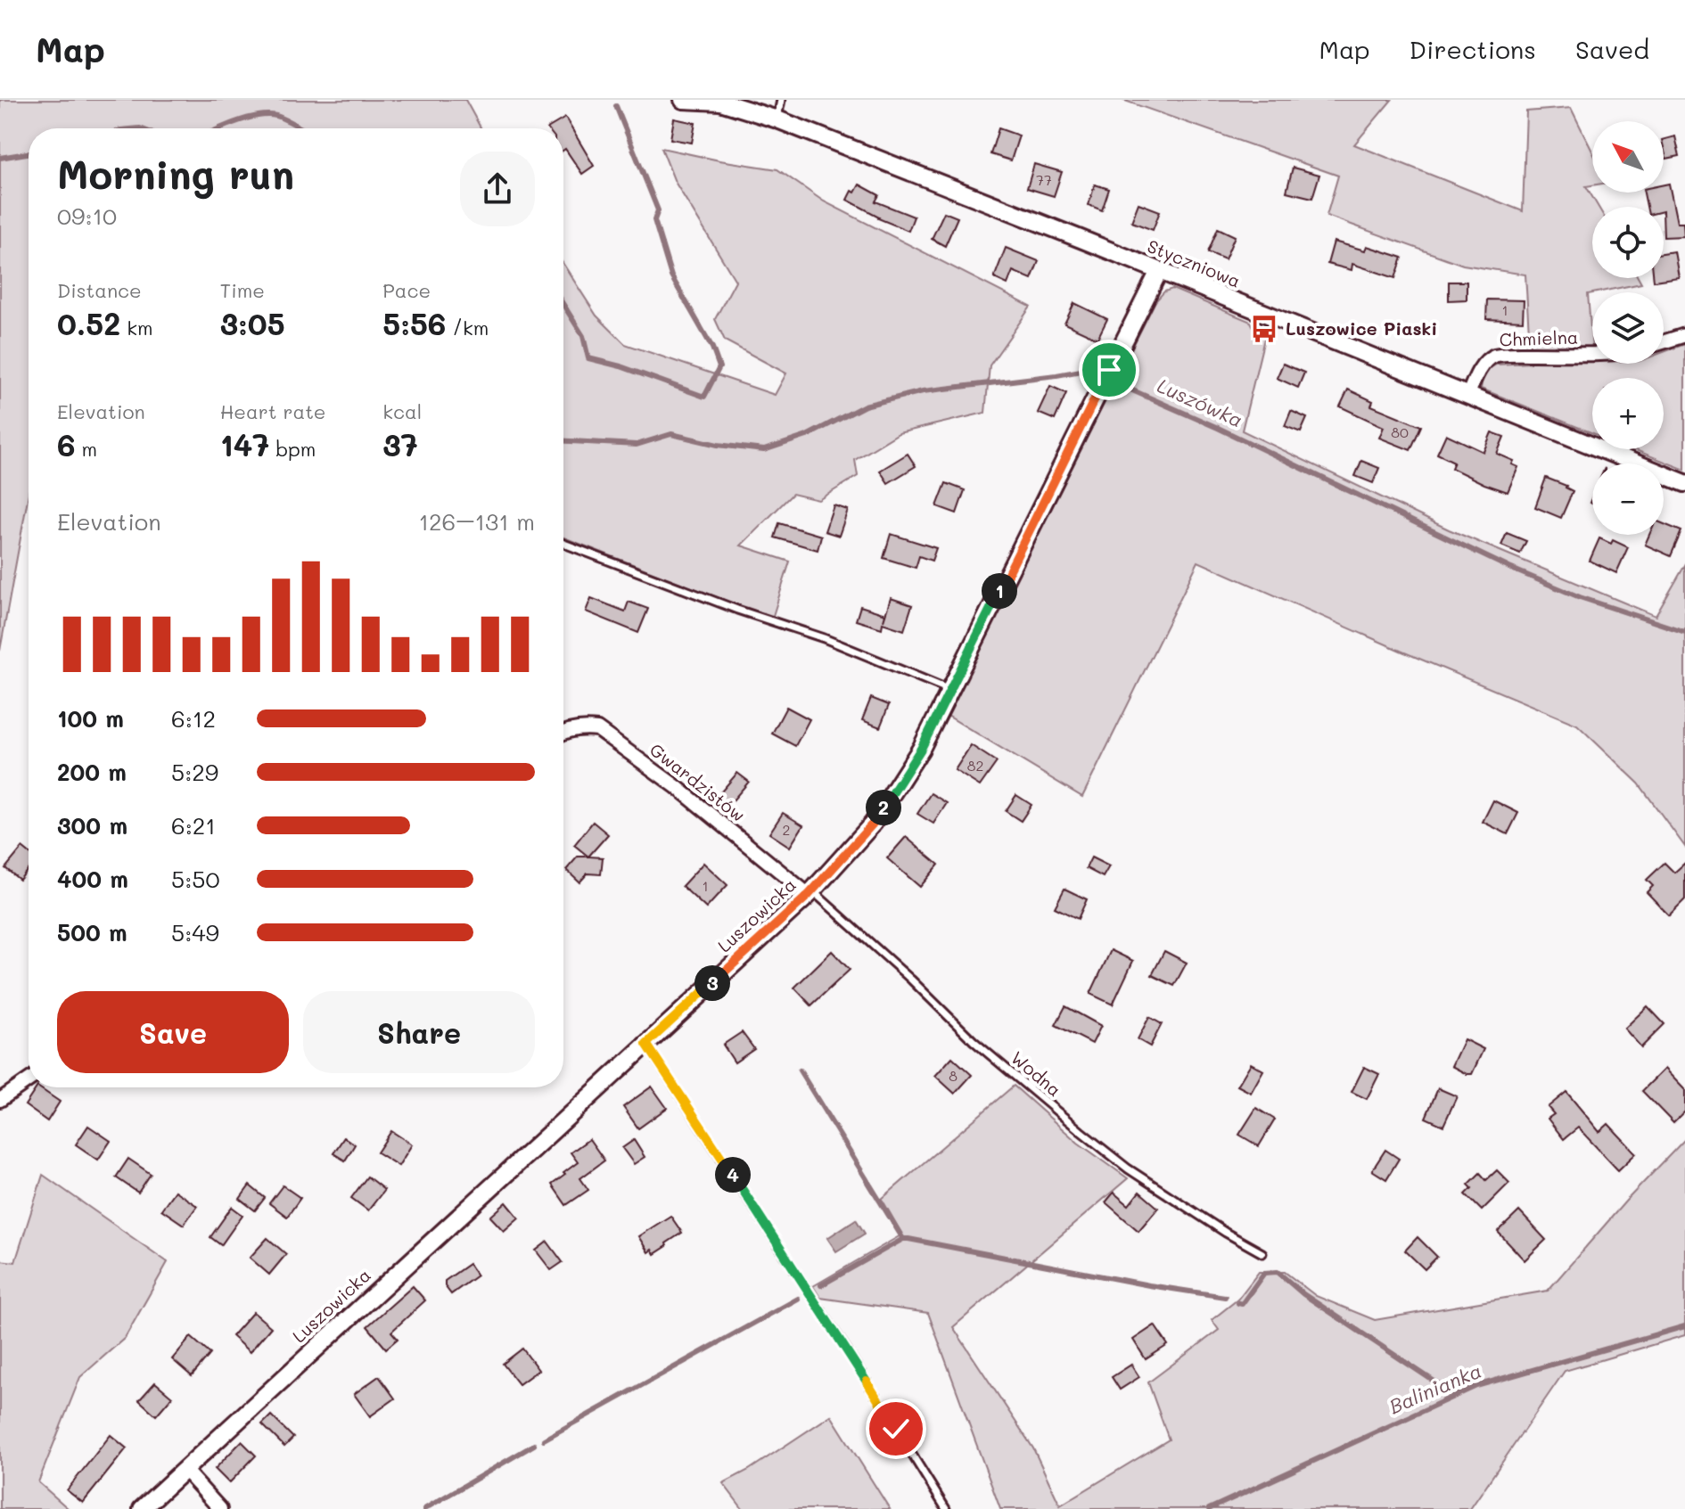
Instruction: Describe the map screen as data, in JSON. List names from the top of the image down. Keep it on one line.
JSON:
{"streets":{"street":["Styczniowa","Chmielna","Gwardzistów","Luszowicka"],"lane":["Wodna"]},"crossings":[["Styczniowa","Chmielna"],["Styczniowa","Luszowicka"],["Gwardzistów","Luszowicka"],["Gwardzistów","Wodna"],["Luszowicka","Wodna"]],"water":["Luszówka","Balinianka"],"places":{"bus stop":["Luszowice Piaski"]},"house_numbers":["77","1","80","82","2","1","8"],"north":"top left","page":{"header":"Map","nav":["Map","Directions","Saved"],"map_buttons":["+","−"],"heading":["Morning run","09:10"],"stats":[["Distance","0.52 km"],["Time","3:05"],["Pace","5:56 /km"],["Elevation","6 m"],["Heart rate","147 bpm"],["kcal","37"]],"chart":["Elevation","126–131 m"],"pins":["1","2","3","4"],"list":[{"name":"100 m","note":"6:12"},{"name":"200 m","note":"5:29"},{"name":"300 m","note":"6:21"},{"name":"400 m","note":"5:50"},{"name":"500 m","note":"5:49"}],"buttons":["Save","Share"]}}
